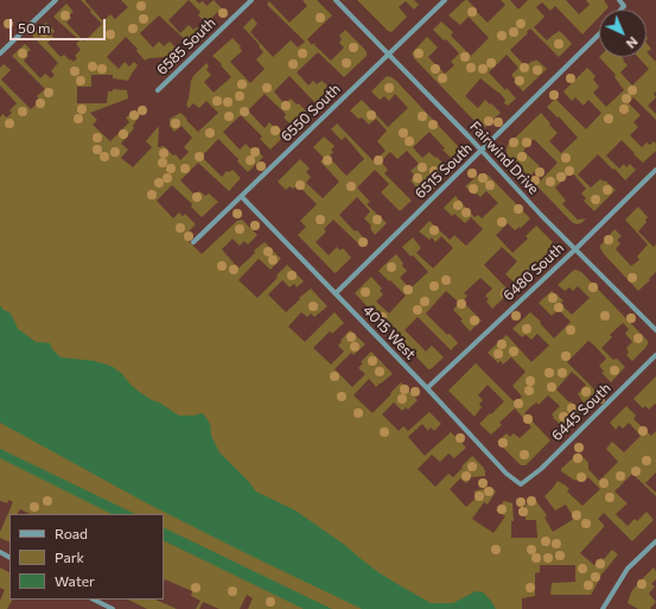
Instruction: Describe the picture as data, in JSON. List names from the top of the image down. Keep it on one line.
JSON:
{"streets":{"street":["6585 South","6550 South","Fairwind Drive","6515 South","6480 South","4015 West","6445 South"]},"crossings":[["6550 South","Fairwind Drive"],["6550 South","4015 West"],["Fairwind Drive","6515 South"],["Fairwind Drive","6480 South"],["6515 South","4015 West"],["6480 South","4015 West"],["4015 West","6445 South"]],"legend":["Road","Park","Water"],"scale_bar":"50 m","north":"bottom right"}
